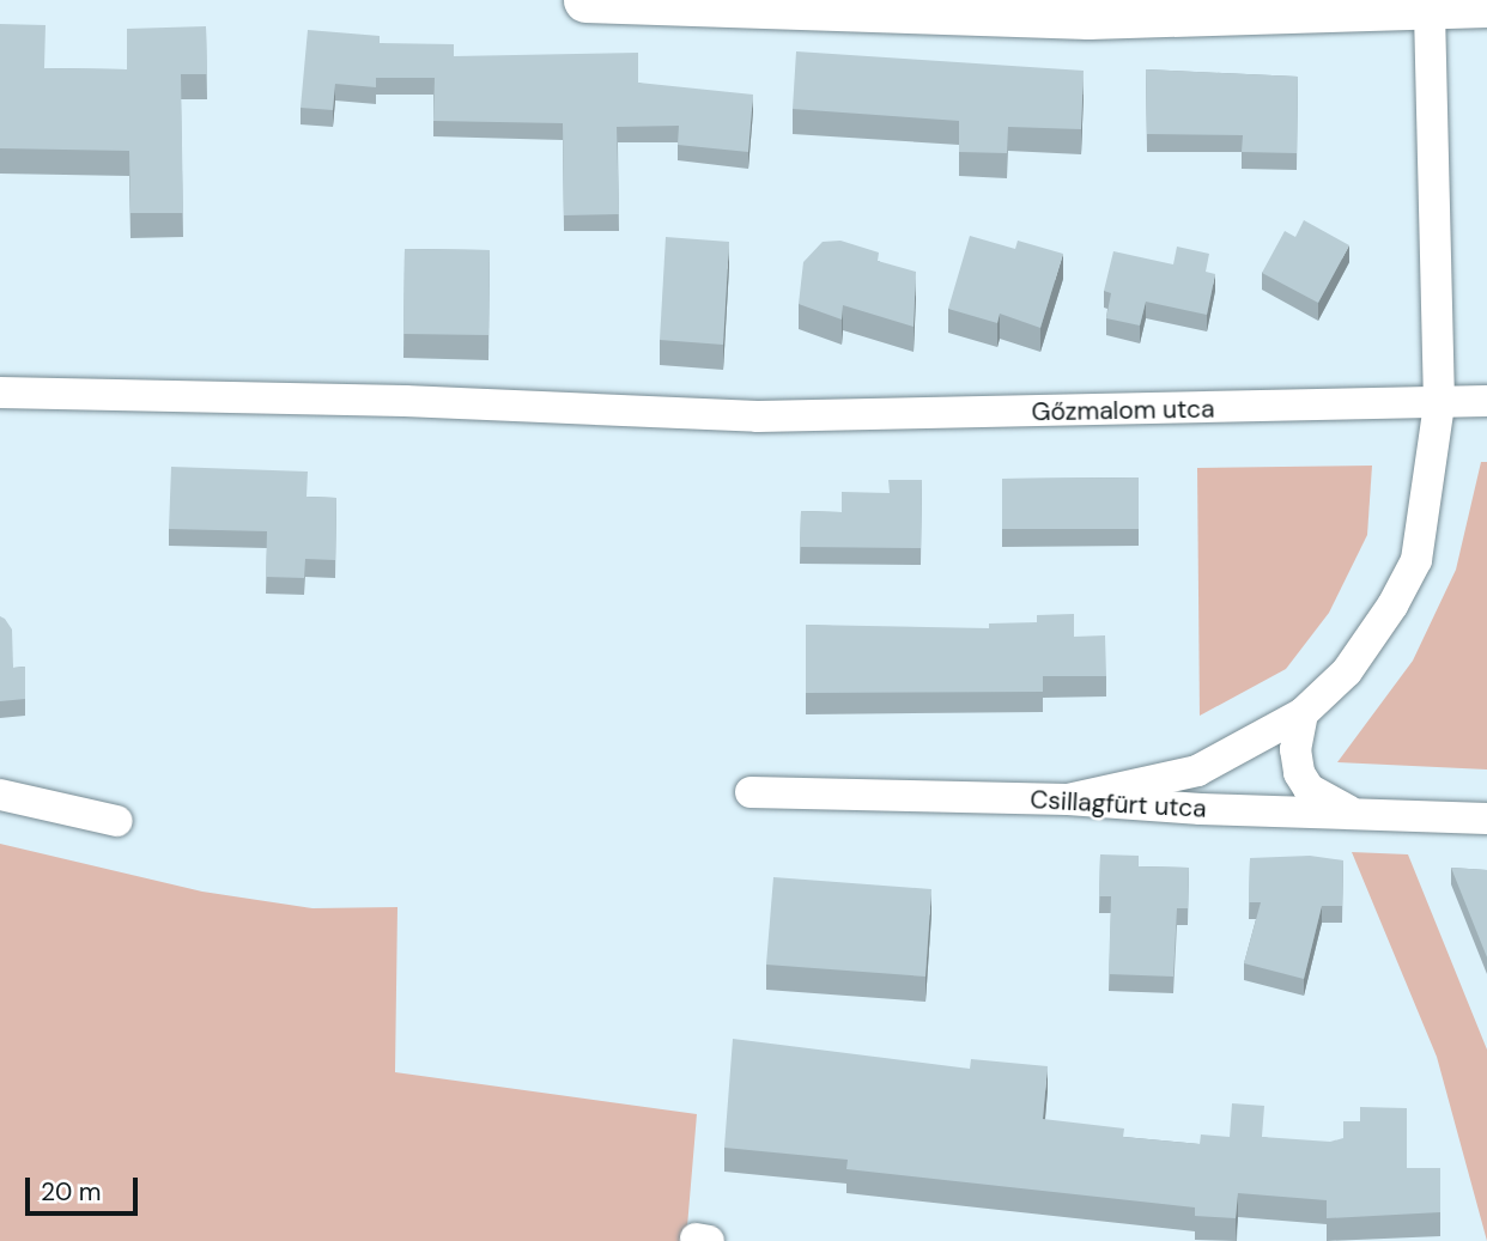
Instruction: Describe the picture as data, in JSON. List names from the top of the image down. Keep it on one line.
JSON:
{"streets":{"street":["Gőzmalom utca","Csillagfürt utca"]},"scale_bar":"20 m"}
